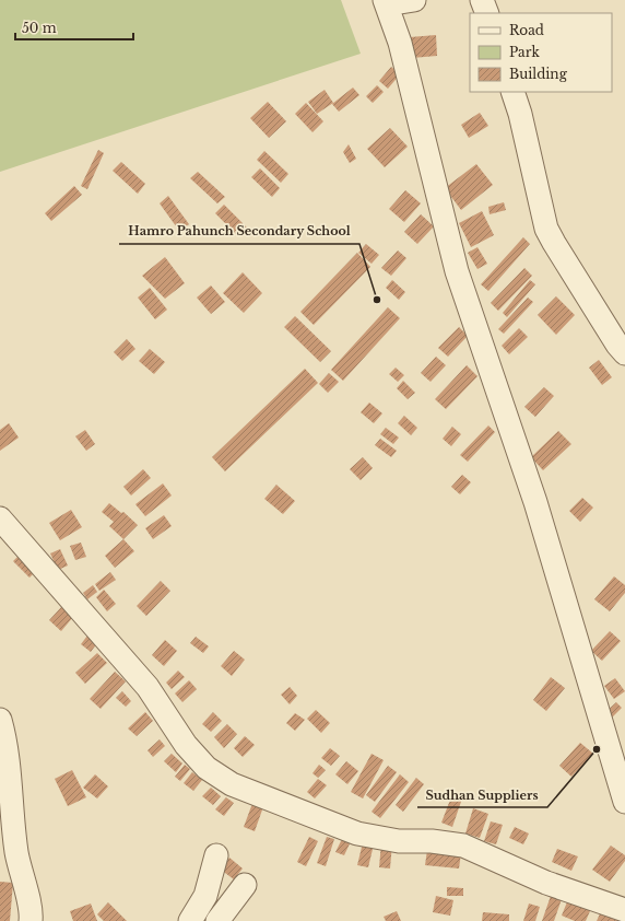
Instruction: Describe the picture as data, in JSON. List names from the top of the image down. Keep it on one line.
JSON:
{"places":["Hamro Pahunch Secondary School","Sudhan Suppliers"],"legend":["Road","Park","Building"],"scale_bar":"50 m"}
